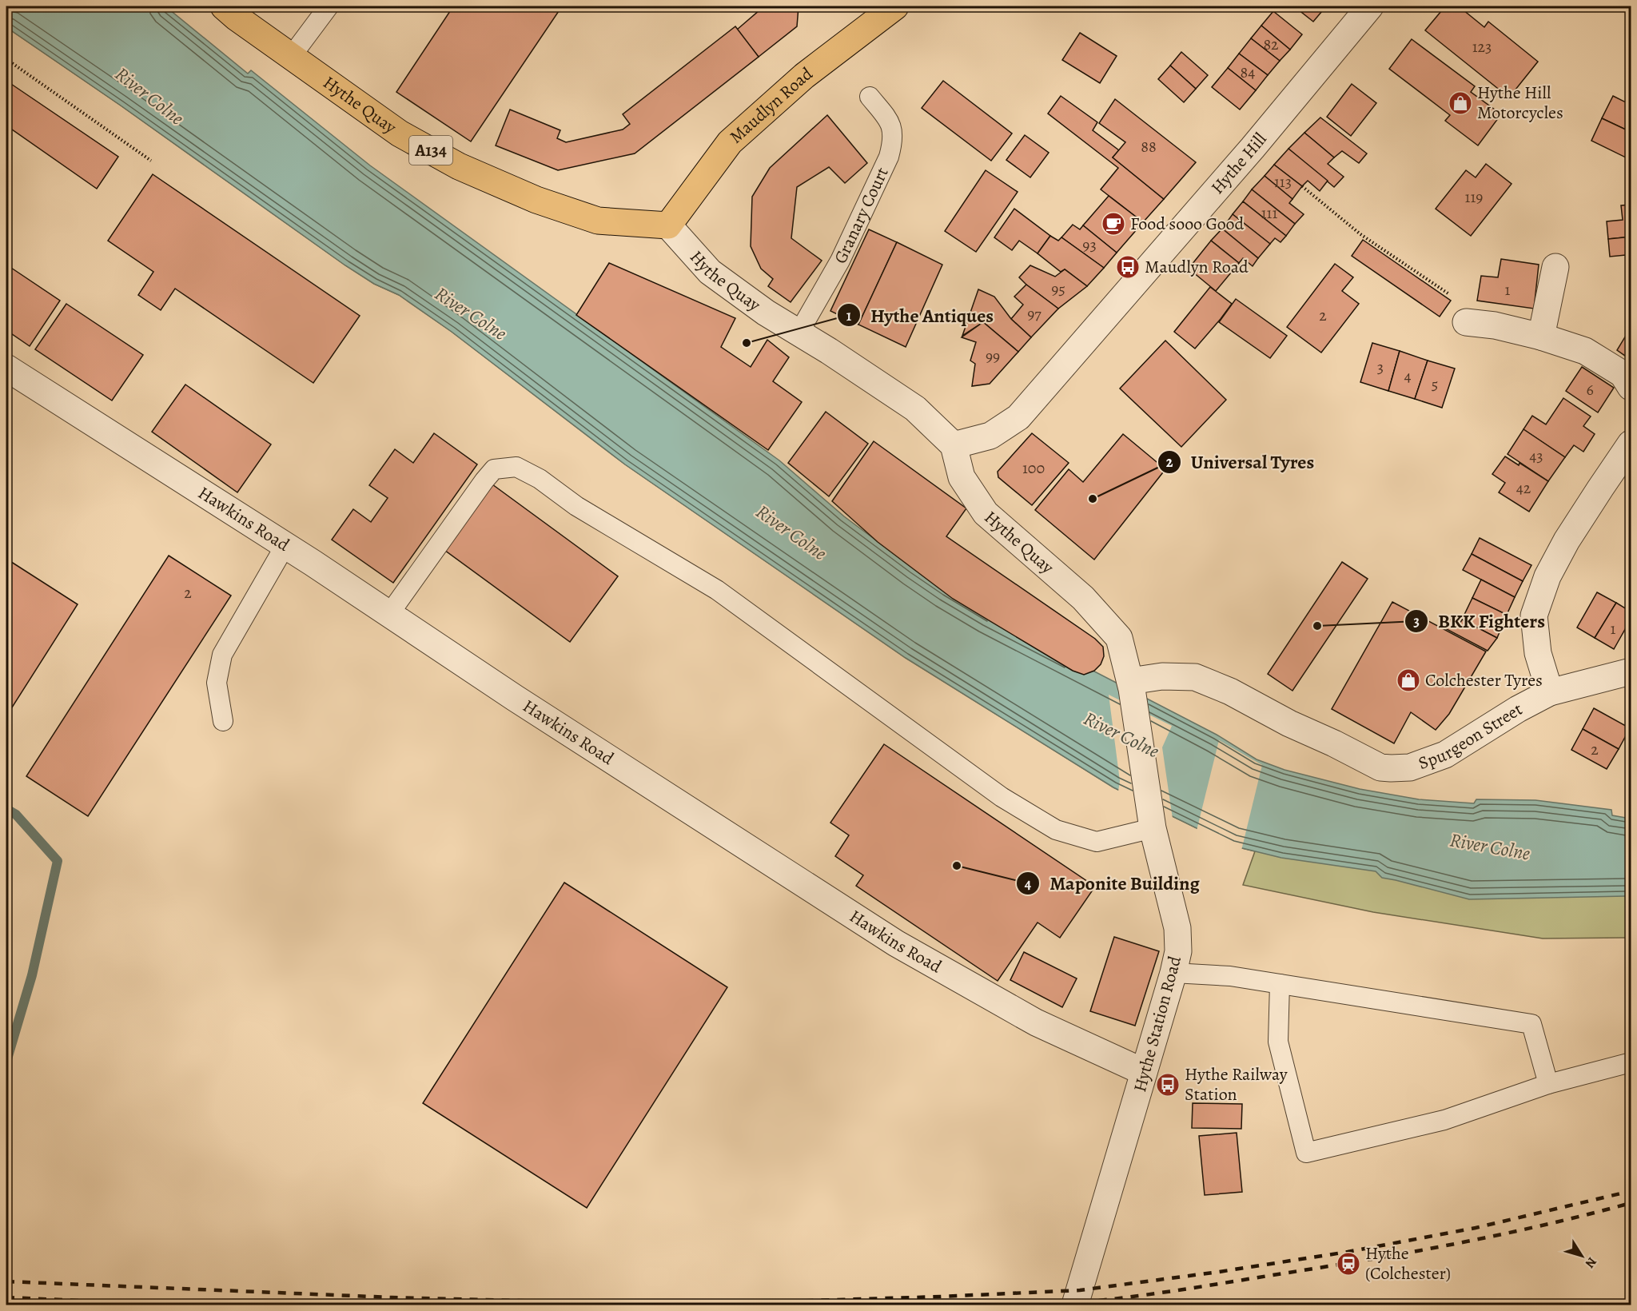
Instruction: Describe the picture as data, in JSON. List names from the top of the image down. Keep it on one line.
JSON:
{"streets":{"main road":["Hythe Quay","Maudlyn Road","A134"],"street":["Hythe Hill","Hawkins Road","Spurgeon Street","Hythe Station Road"],"lane":["Granary Court"]},"crossings":[["Hythe Quay","Maudlyn Road"],["Hythe Quay","Hythe Hill"],["Hythe Quay","Granary Court"],["Hythe Quay","Spurgeon Street"],["Hythe Quay","Hythe Station Road"],["Hawkins Road","Hythe Station Road"],["Spurgeon Street","Hythe Station Road"]],"water":["River Colne"],"places":{"shop":["Hythe Hill Motorcycles","Colchester Tyres"],"cafe":["Food sooo Good"],"bus stop":["Maudlyn Road","Hythe Railway Station"],"other":["Hythe Antiques","Universal Tyres","BKK Fighters","Maponite Building"],"station":["Hythe (Colchester)"]},"house_numbers":["82","123","84","88","113","119","111","93","95","1","97","2","99","3","4","5","6","43","100","42","2","1","2"],"north":"bottom right"}
